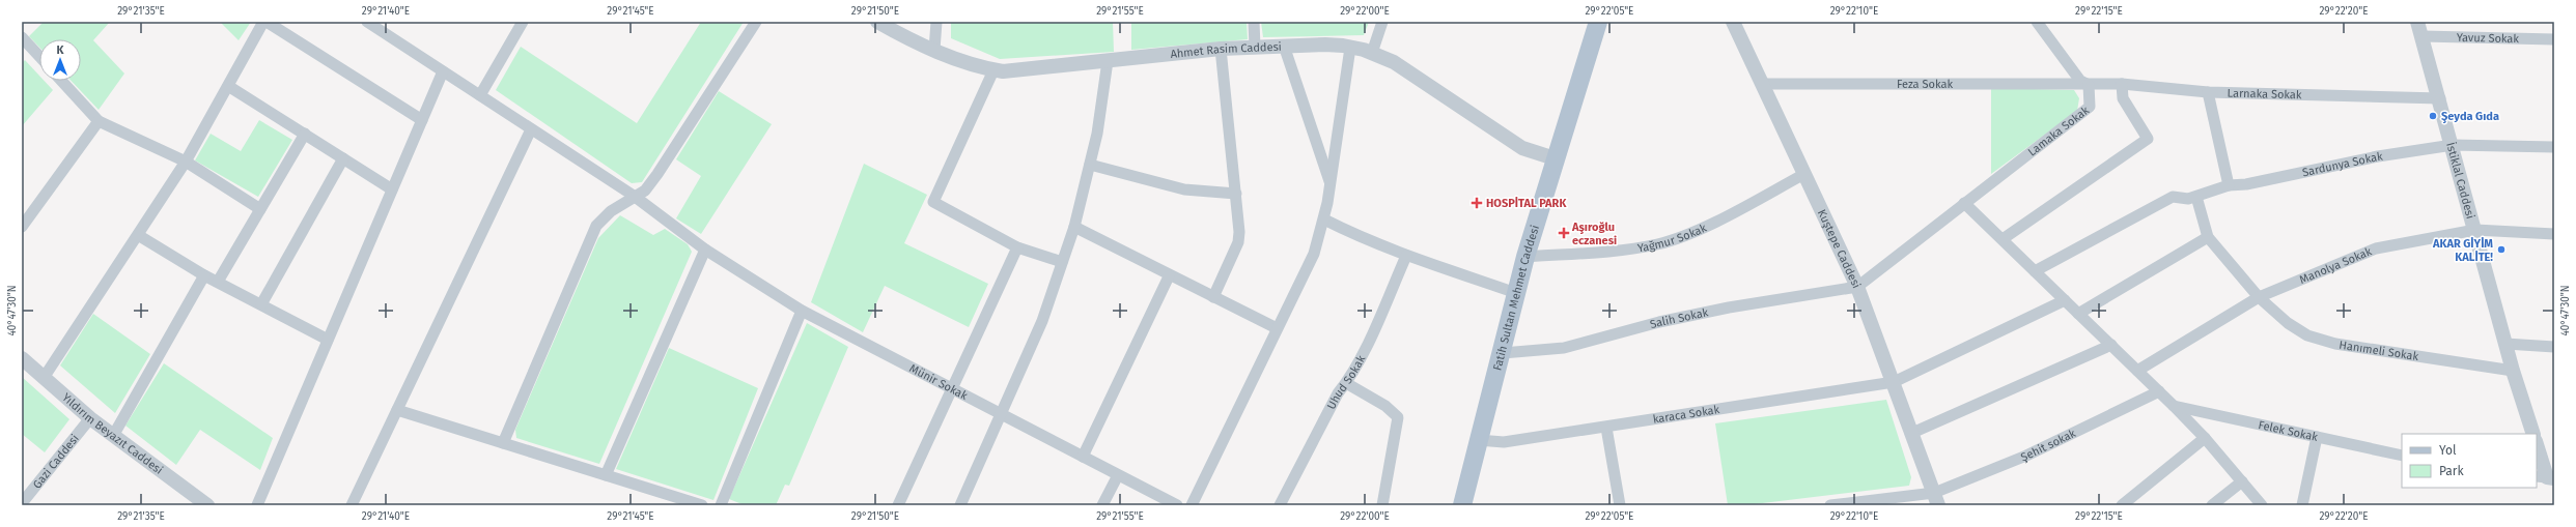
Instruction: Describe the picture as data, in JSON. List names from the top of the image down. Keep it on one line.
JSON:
{"streets":{"main road":["Fatih Sultan Mehmet Caddesi"],"street":["Yavuz Sokak","Ahmet Rasim Caddesi","Feza Sokak","Larnaka Sokak","Lamaka Sokak","Sardunya Sokak","İstiklal Caddesi","Yağmur Sokak","Kuştepe Caddesi","Manolya Sokak","Salih Sokak","Hanımeli Sokak","Uhud Sokak","Münir Sokak","karaca Sokak","Felek Sokak","Yıldırım Beyazıt Caddesi","Şehit sokak","Gazi Caddesi"]},"crossings":[["Yavuz Sokak","İstiklal Caddesi"],["Ahmet Rasim Caddesi","Fatih Sultan Mehmet Caddesi"],["Feza Sokak","Larnaka Sokak"],["Feza Sokak","Lamaka Sokak"],["Feza Sokak","Kuştepe Caddesi"],["Larnaka Sokak","Lamaka Sokak"],["Larnaka Sokak","İstiklal Caddesi"],["Sardunya Sokak","İstiklal Caddesi"],["İstiklal Caddesi","Manolya Sokak"],["İstiklal Caddesi","Hanımeli Sokak"],["Yağmur Sokak","Kuştepe Caddesi"],["Yağmur Sokak","Fatih Sultan Mehmet Caddesi"],["Kuştepe Caddesi","Salih Sokak"],["Kuştepe Caddesi","karaca Sokak"],["Kuştepe Caddesi","Şehit sokak"],["Manolya Sokak","Hanımeli Sokak"],["Fatih Sultan Mehmet Caddesi","Salih Sokak"],["Fatih Sultan Mehmet Caddesi","karaca Sokak"],["Yıldırım Beyazıt Caddesi","Gazi Caddesi"]],"places":{"other":["Şeyda Gıda","AKAR GİYİM KALİTE!"],"health":["HOSPİTAL PARK","Aşıroğlu eczanesi"]},"legend":["Yol","Park"],"north":"top","coordinates":["29°21'35\"E","29°21'40\"E","29°21'45\"E","29°21'50\"E","29°21'55\"E","29°22'00\"E","29°22'05\"E","29°22'10\"E","29°22'15\"E","29°22'20\"E","40°47'30\"N"]}
